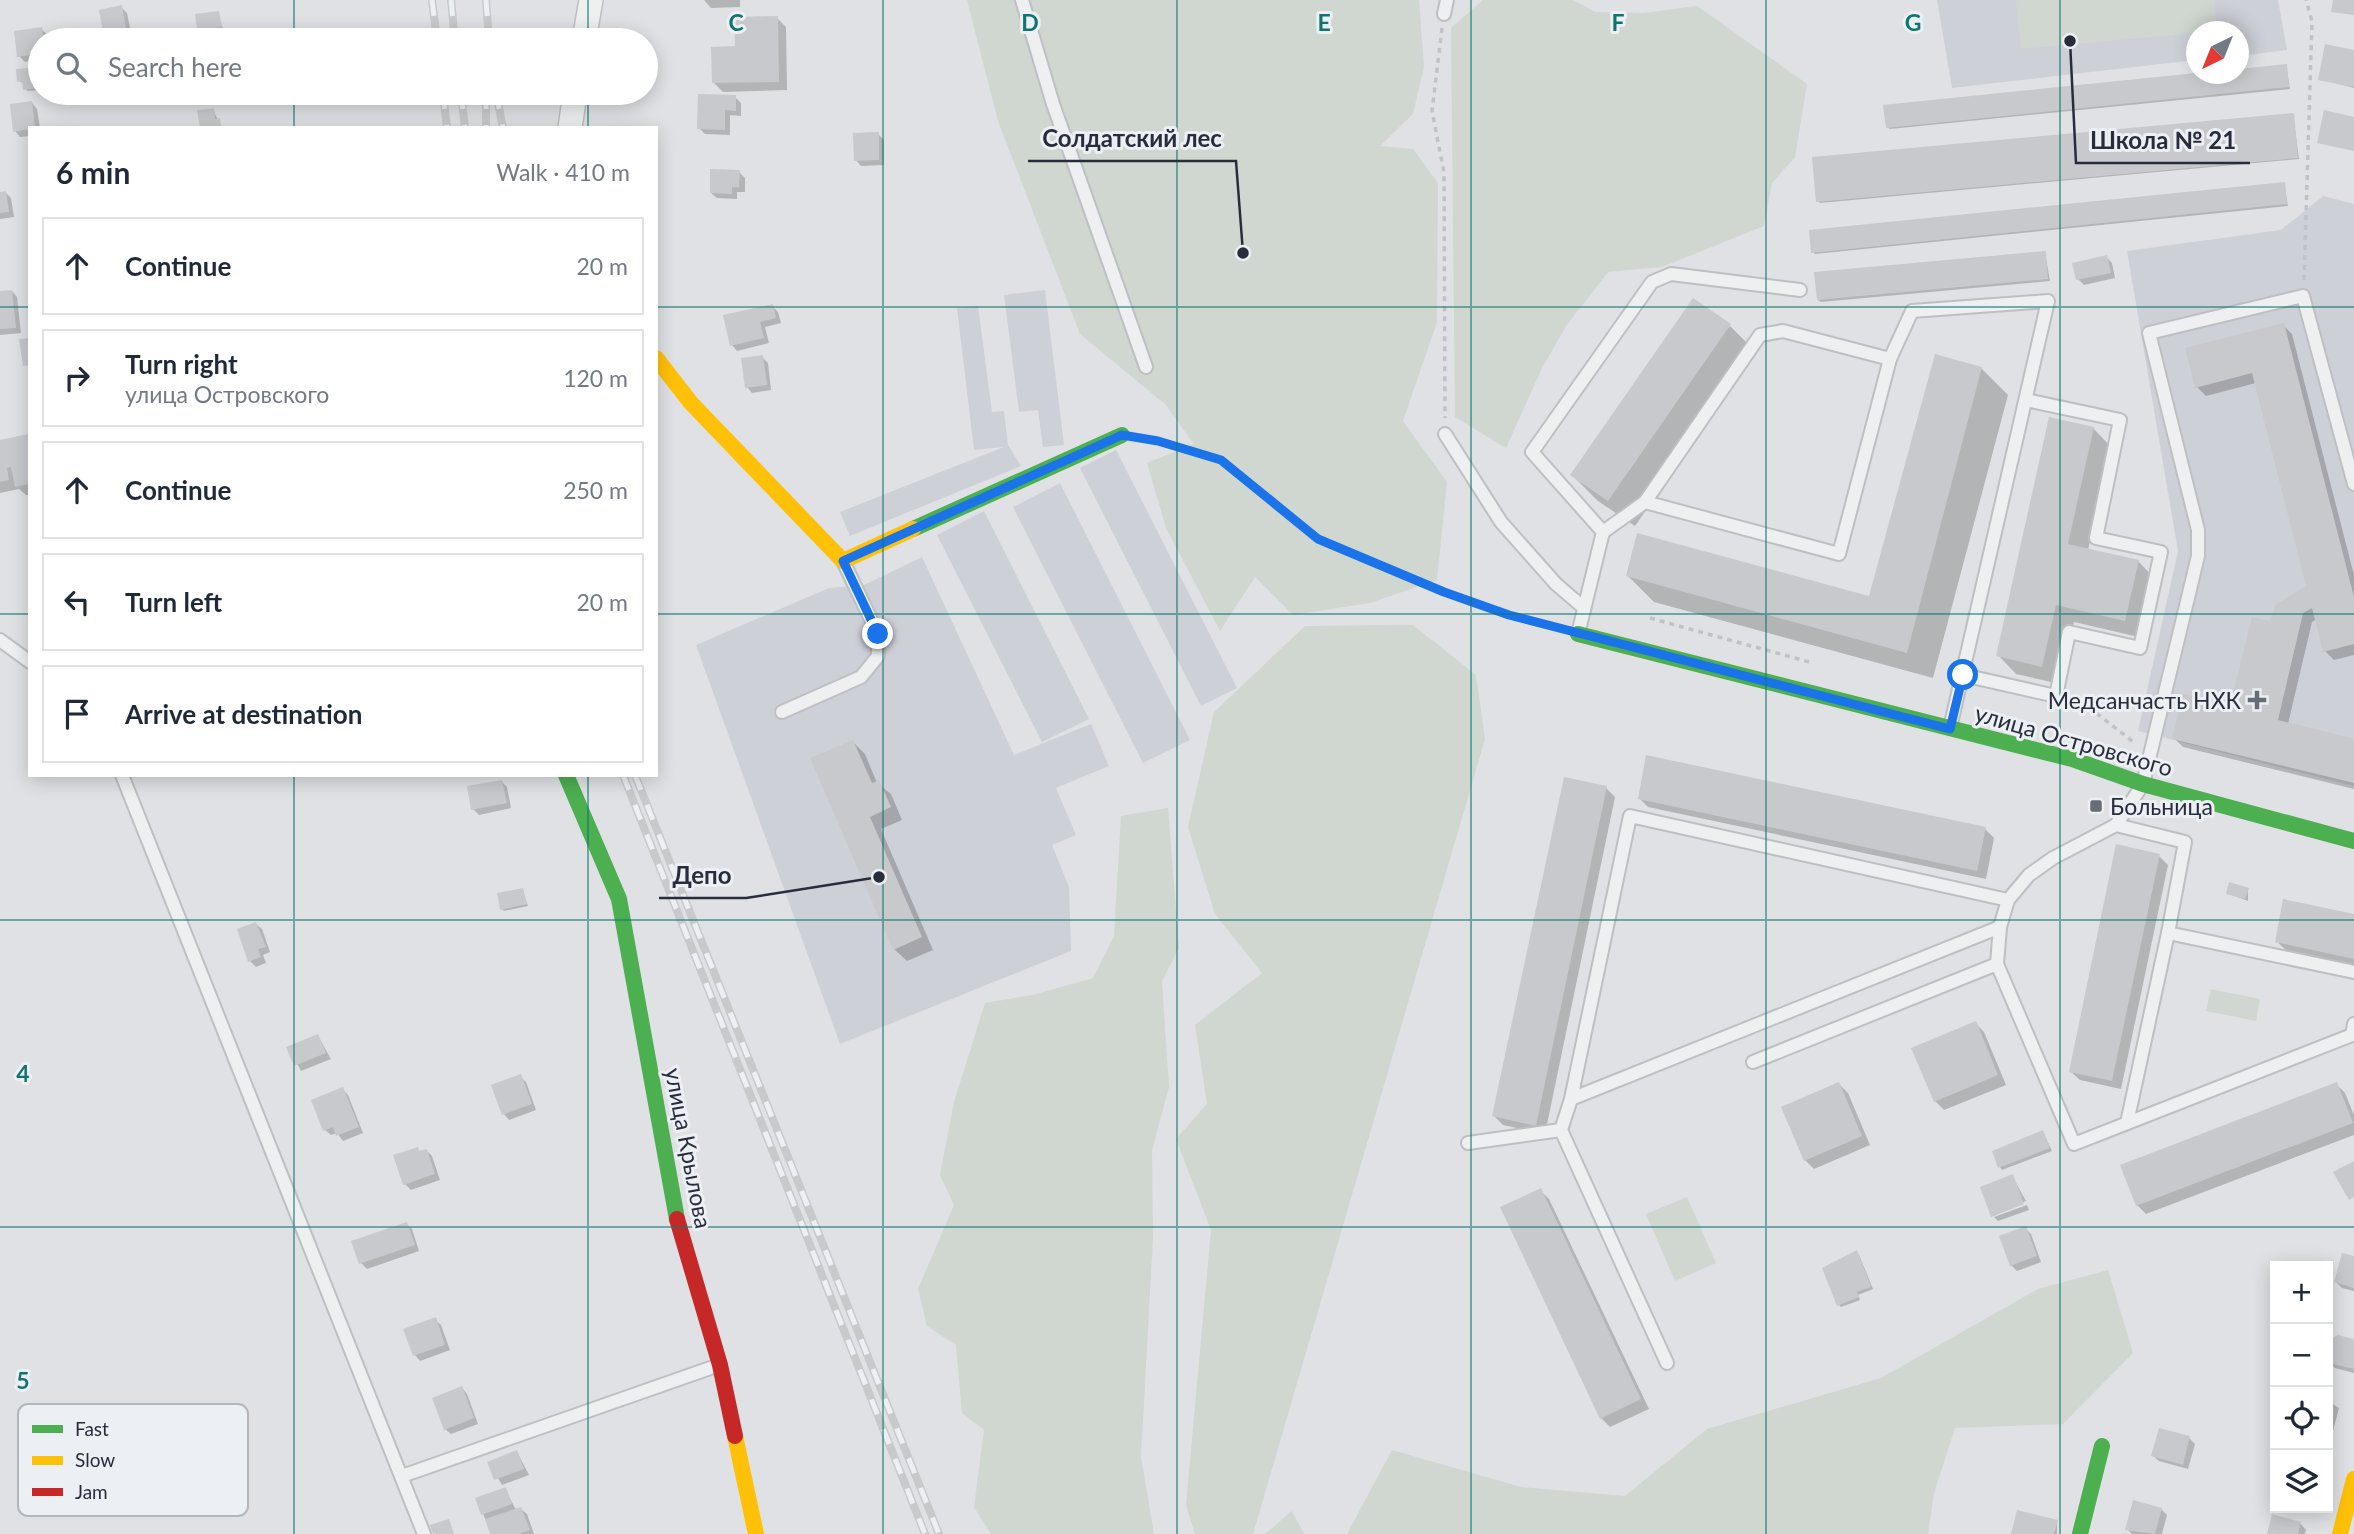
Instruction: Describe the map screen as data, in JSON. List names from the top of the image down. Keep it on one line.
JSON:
{"streets":{"street":["улица Островского","улица Крылова"]},"places":{"other":["Школа № 21","Солдатский лес","Депо"],"health":["Медсанчасть НХК"],"transit":["Больница"]},"legend":["Fast","Slow","Jam"],"north":"bottom left","page":{"search":"Search here","heading":["6 min","Walk · 410 m"],"list":[["Continue","20 m"],["Turn right","улица Островского","120 m"],["Continue","250 m"],["Turn left","20 m"],"Arrive at destination"],"map_buttons":["+","−"]},"grid":{"columns":["C","D","E","F","G"],"rows":["4","5"]}}
